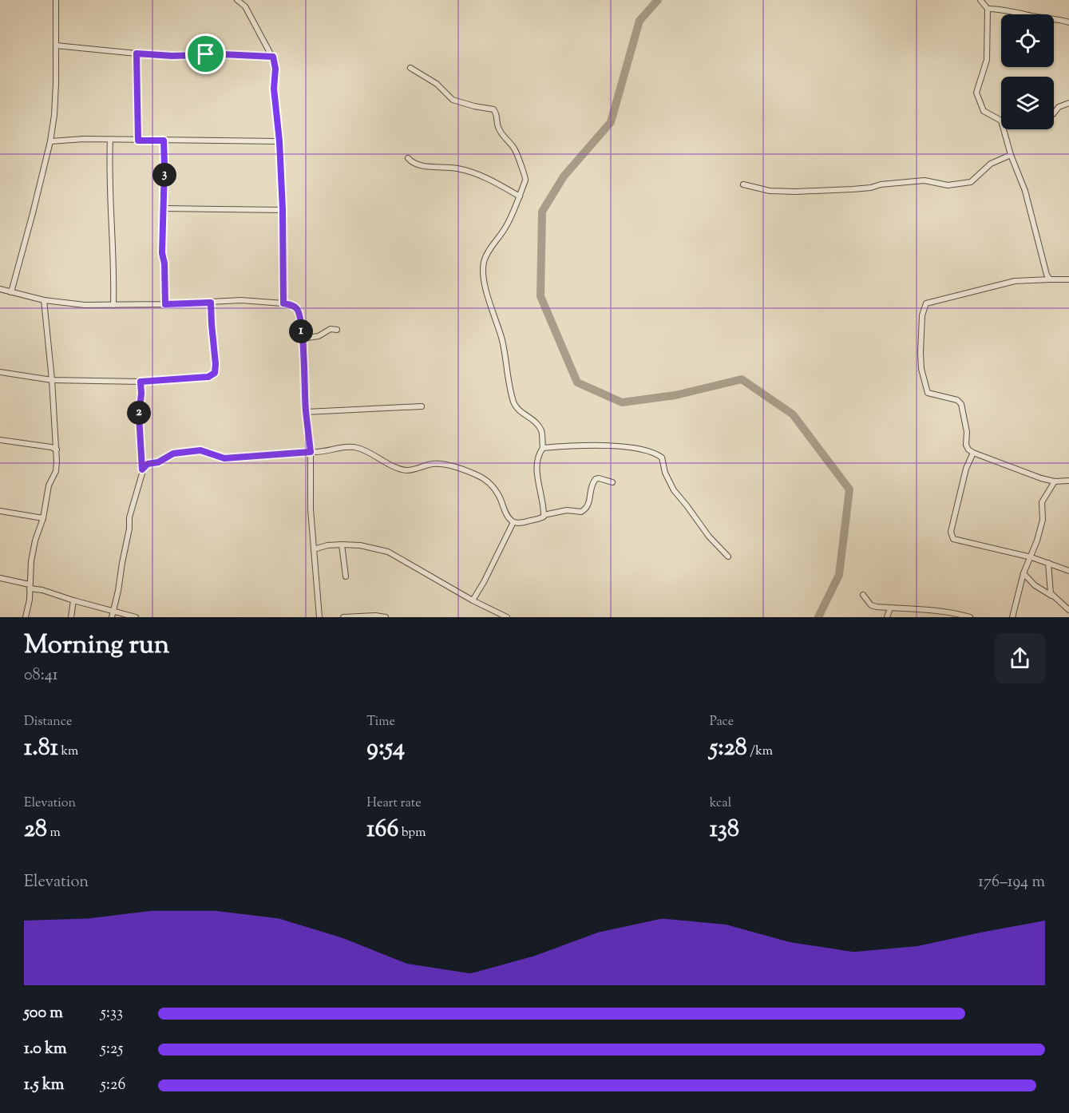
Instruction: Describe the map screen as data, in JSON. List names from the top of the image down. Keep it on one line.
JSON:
{"page":{"pins":["3","1","2"],"heading":["Morning run","08:41"],"stats":[["Distance","1.81 km"],["Time","9:54"],["Pace","5:28 /km"],["Elevation","28 m"],["Heart rate","166 bpm"],["kcal","138"]],"chart":["Elevation","176–194 m"],"list":[{"name":"500 m","note":"5:33"},{"name":"1.0 km","note":"5:25"},{"name":"1.5 km","note":"5:26"}]}}
